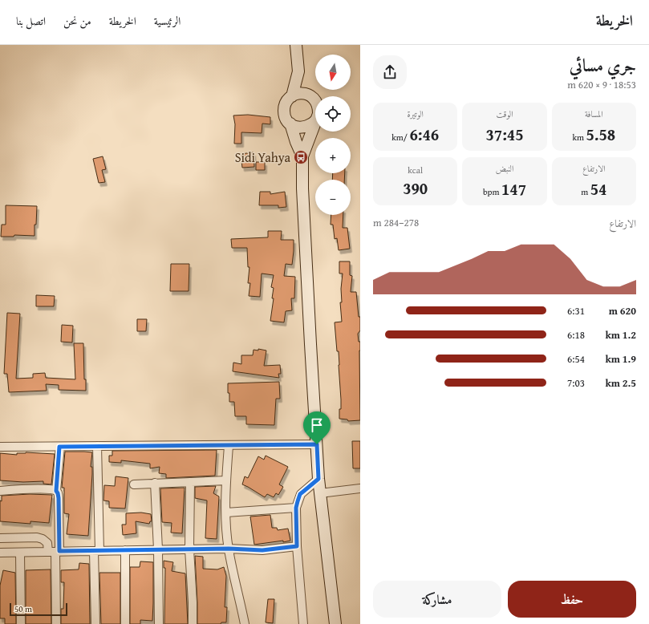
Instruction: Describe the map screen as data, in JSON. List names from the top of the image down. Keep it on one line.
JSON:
{"places":{"bus stop":["Sidi Yahya"]},"scale_bar":"50 m","north":"bottom","page":{"header":"الخريطة","nav":["الرئيسية","الخريطة","من نحن","اتصل بنا"],"heading":["جري مسائي","18:53 · 9 × 620 m"],"map_buttons":["+","−"],"stats":[["المسافة","5.58 km"],["الوقت","37:45"],["الوتيرة","6:46 /km"],["الارتفاع","54 m"],["النبض","147 bpm"],["kcal","390"]],"chart":["الارتفاع","278–284 m"],"list":[{"name":"620 m","note":"6:31"},{"name":"1.2 km","note":"6:18"},{"name":"1.9 km","note":"6:54"},{"name":"2.5 km","note":"7:03"}],"buttons":["حفظ","مشاركة"],"scale":"50 m"}}
